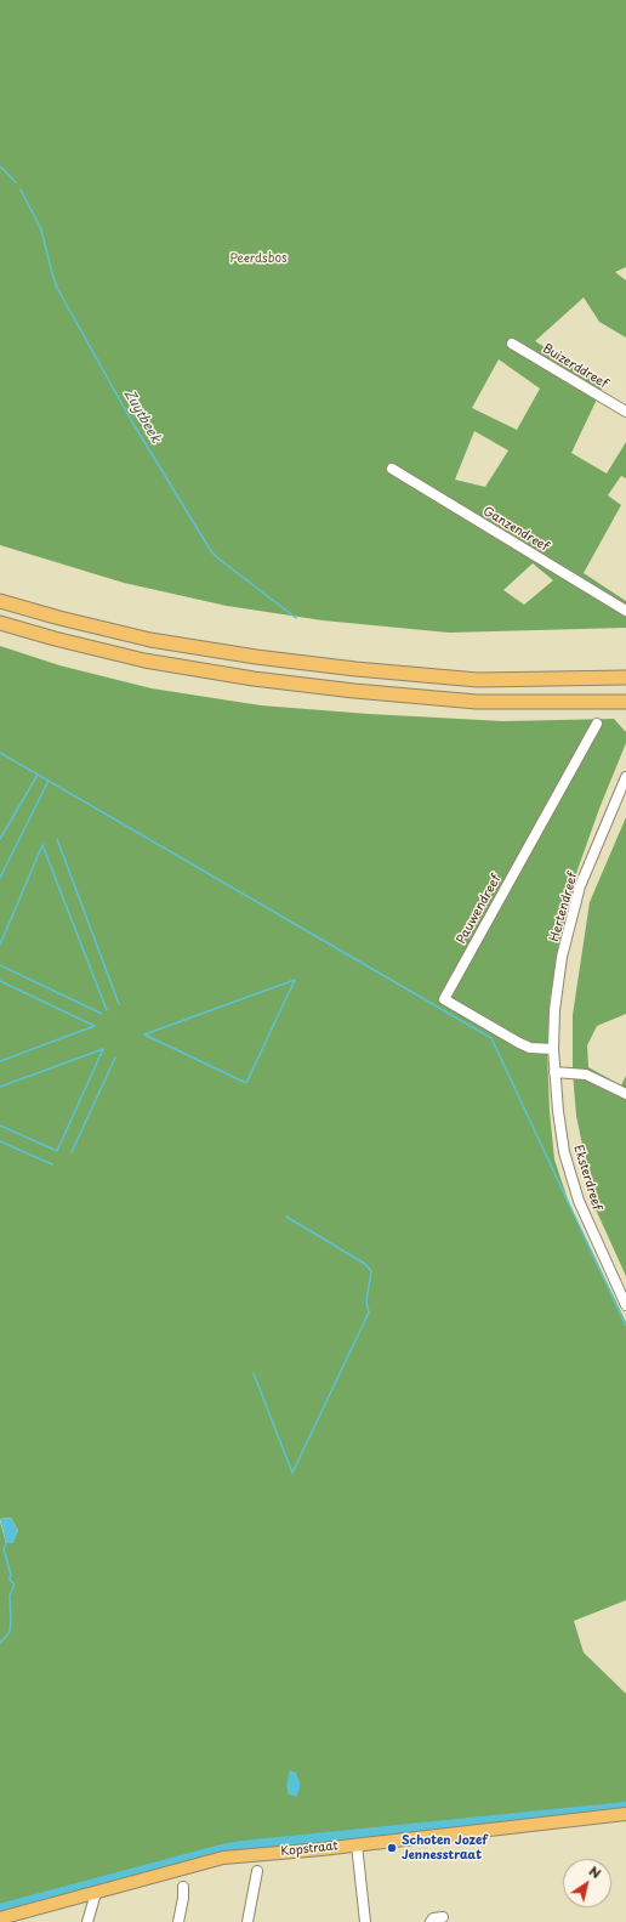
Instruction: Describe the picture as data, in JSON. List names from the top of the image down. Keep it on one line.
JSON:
{"streets":{"main road":["Kopstraat"],"street":["Buizerddreef","Ganzendreef","Hertendreef","Pauwendreef","Eksterdreef"]},"crossings":[["Hertendreef","Pauwendreef"],["Hertendreef","Eksterdreef"],["Pauwendreef","Eksterdreef"]],"water":["Zuytbeek"],"parks":["Peerdsbos"],"places":["Schoten Jozef Jennesstraat"],"north":"top right"}
